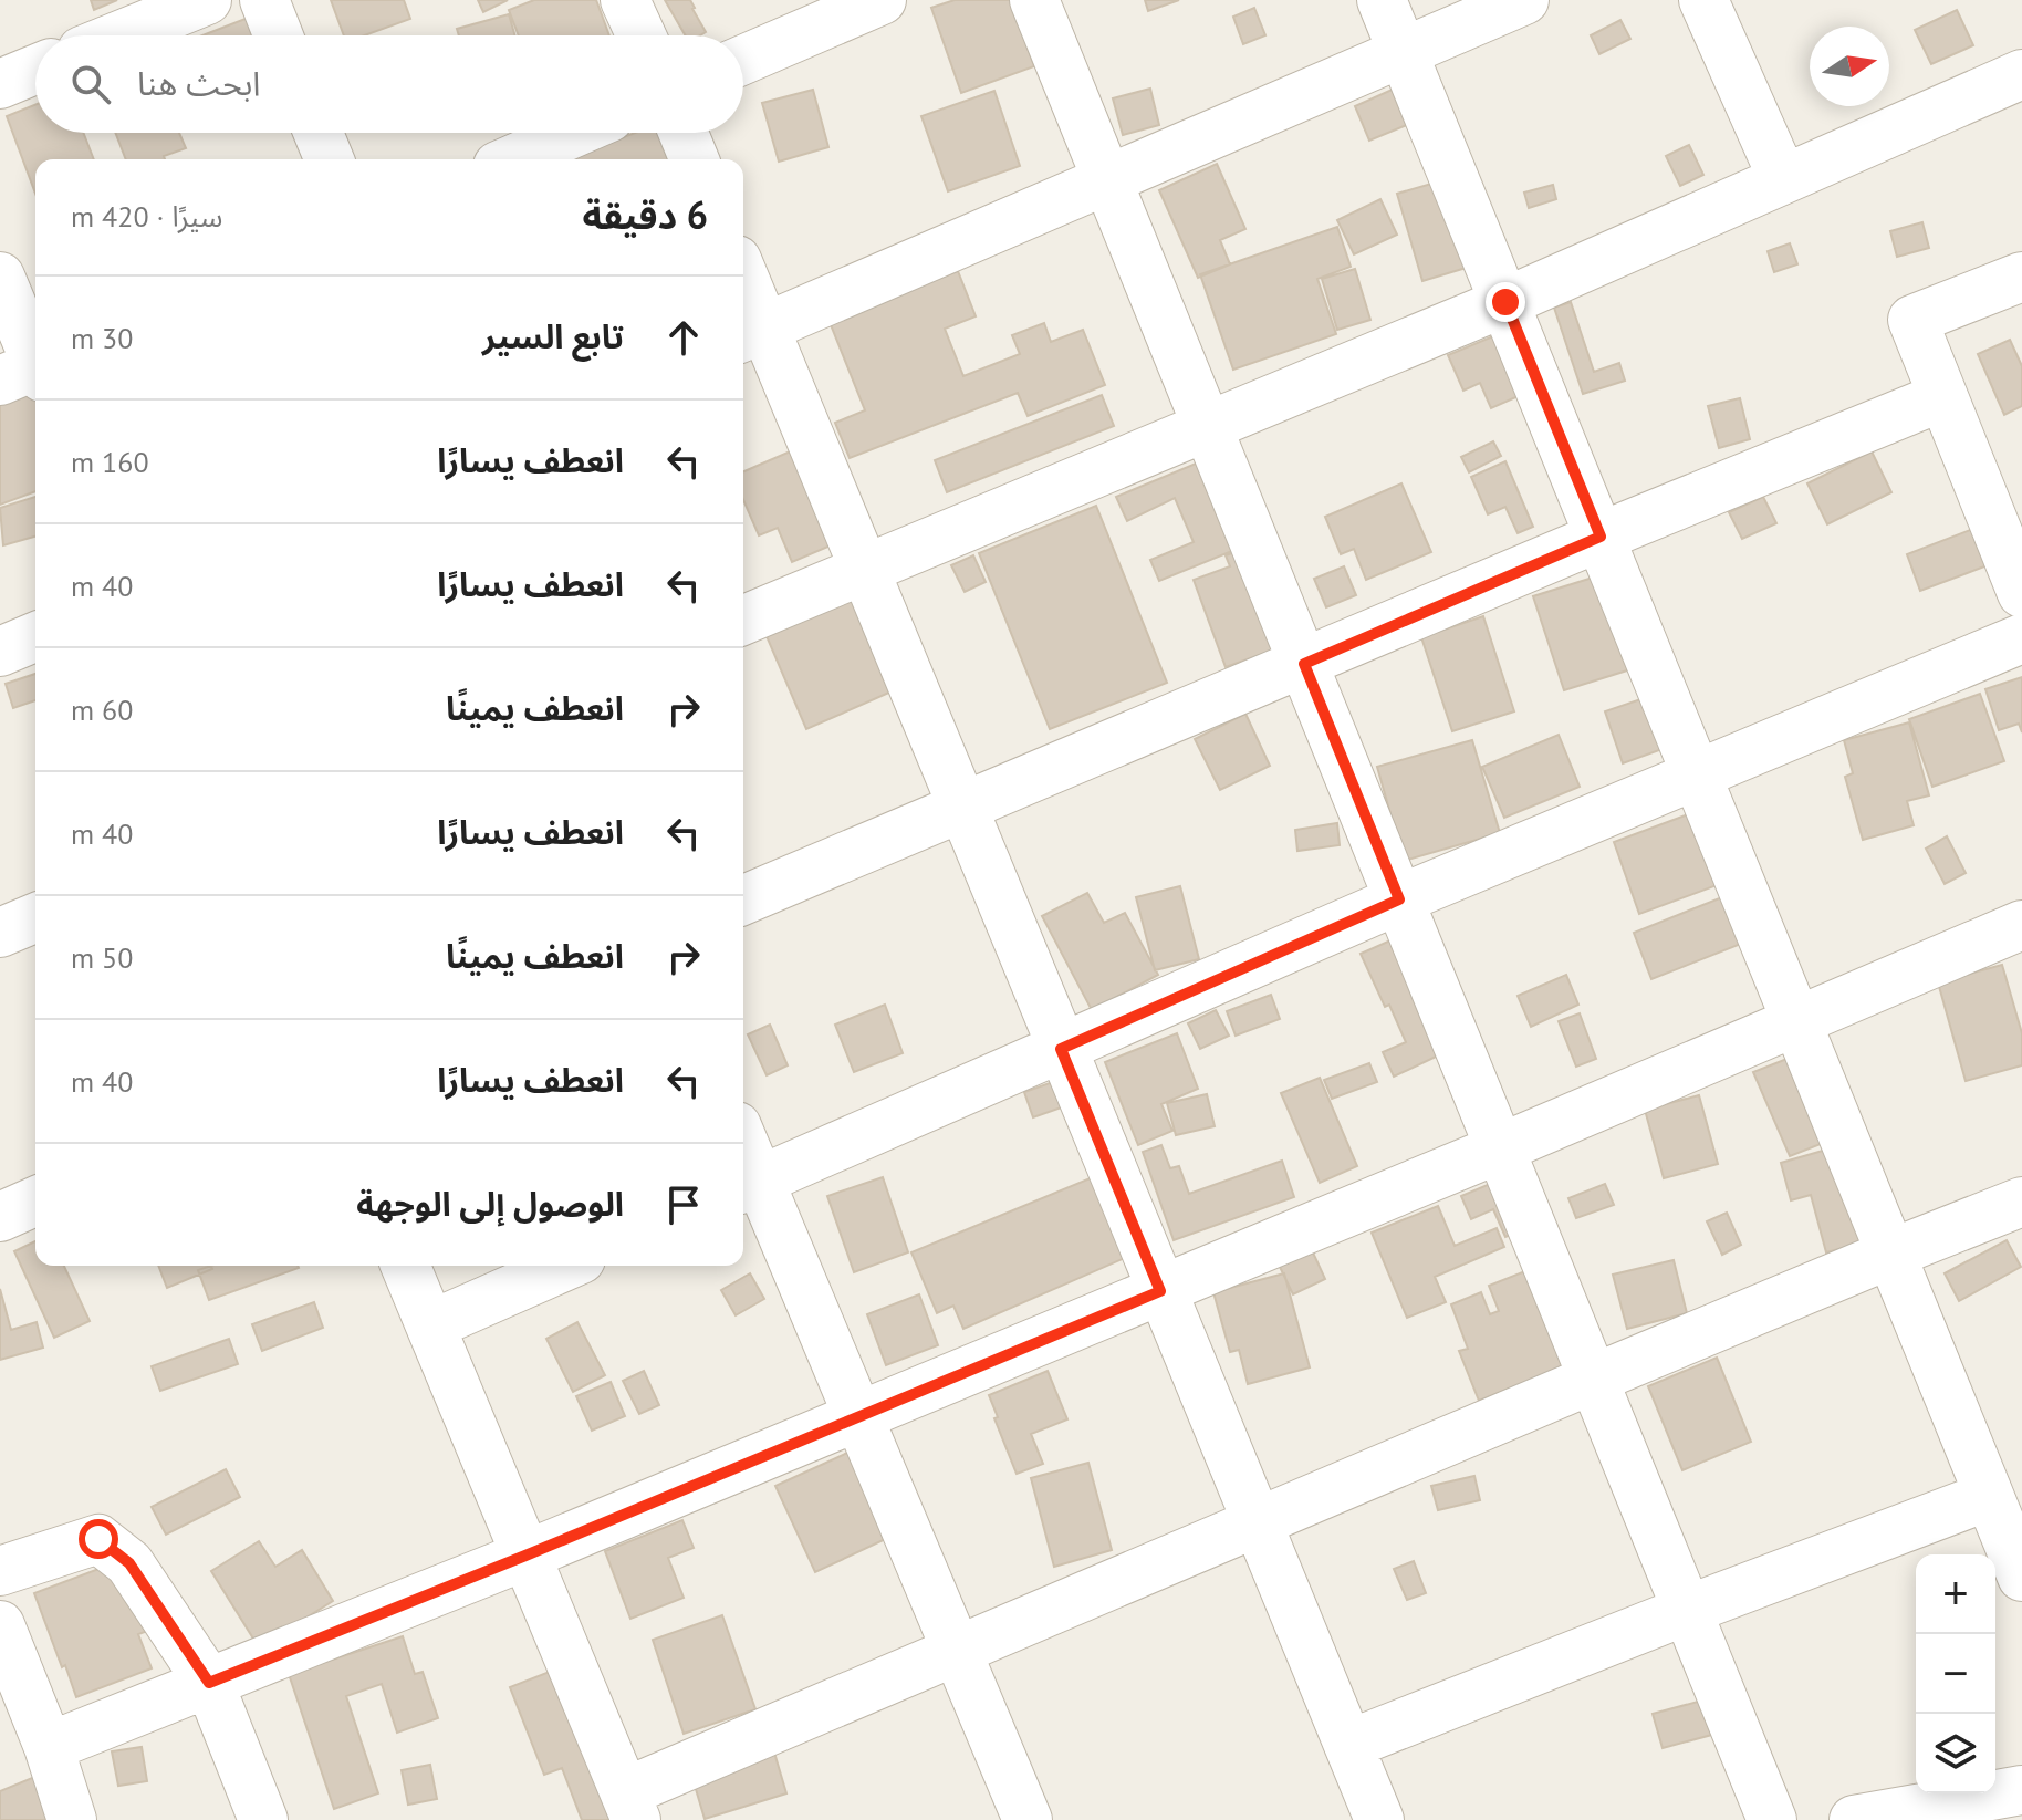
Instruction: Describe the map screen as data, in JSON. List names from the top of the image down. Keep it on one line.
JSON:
{"north":"right","page":{"search":"ابحث هنا","heading":["6 دقيقة","سيرًا · 420 m"],"list":[["تابع السير","30 m"],["انعطف يسارًا","160 m"],["انعطف يسارًا","40 m"],["انعطف يمينًا","60 m"],["انعطف يسارًا","40 m"],["انعطف يمينًا","50 m"],["انعطف يسارًا","40 m"],"الوصول إلى الوجهة"],"map_buttons":["+","−"]}}
